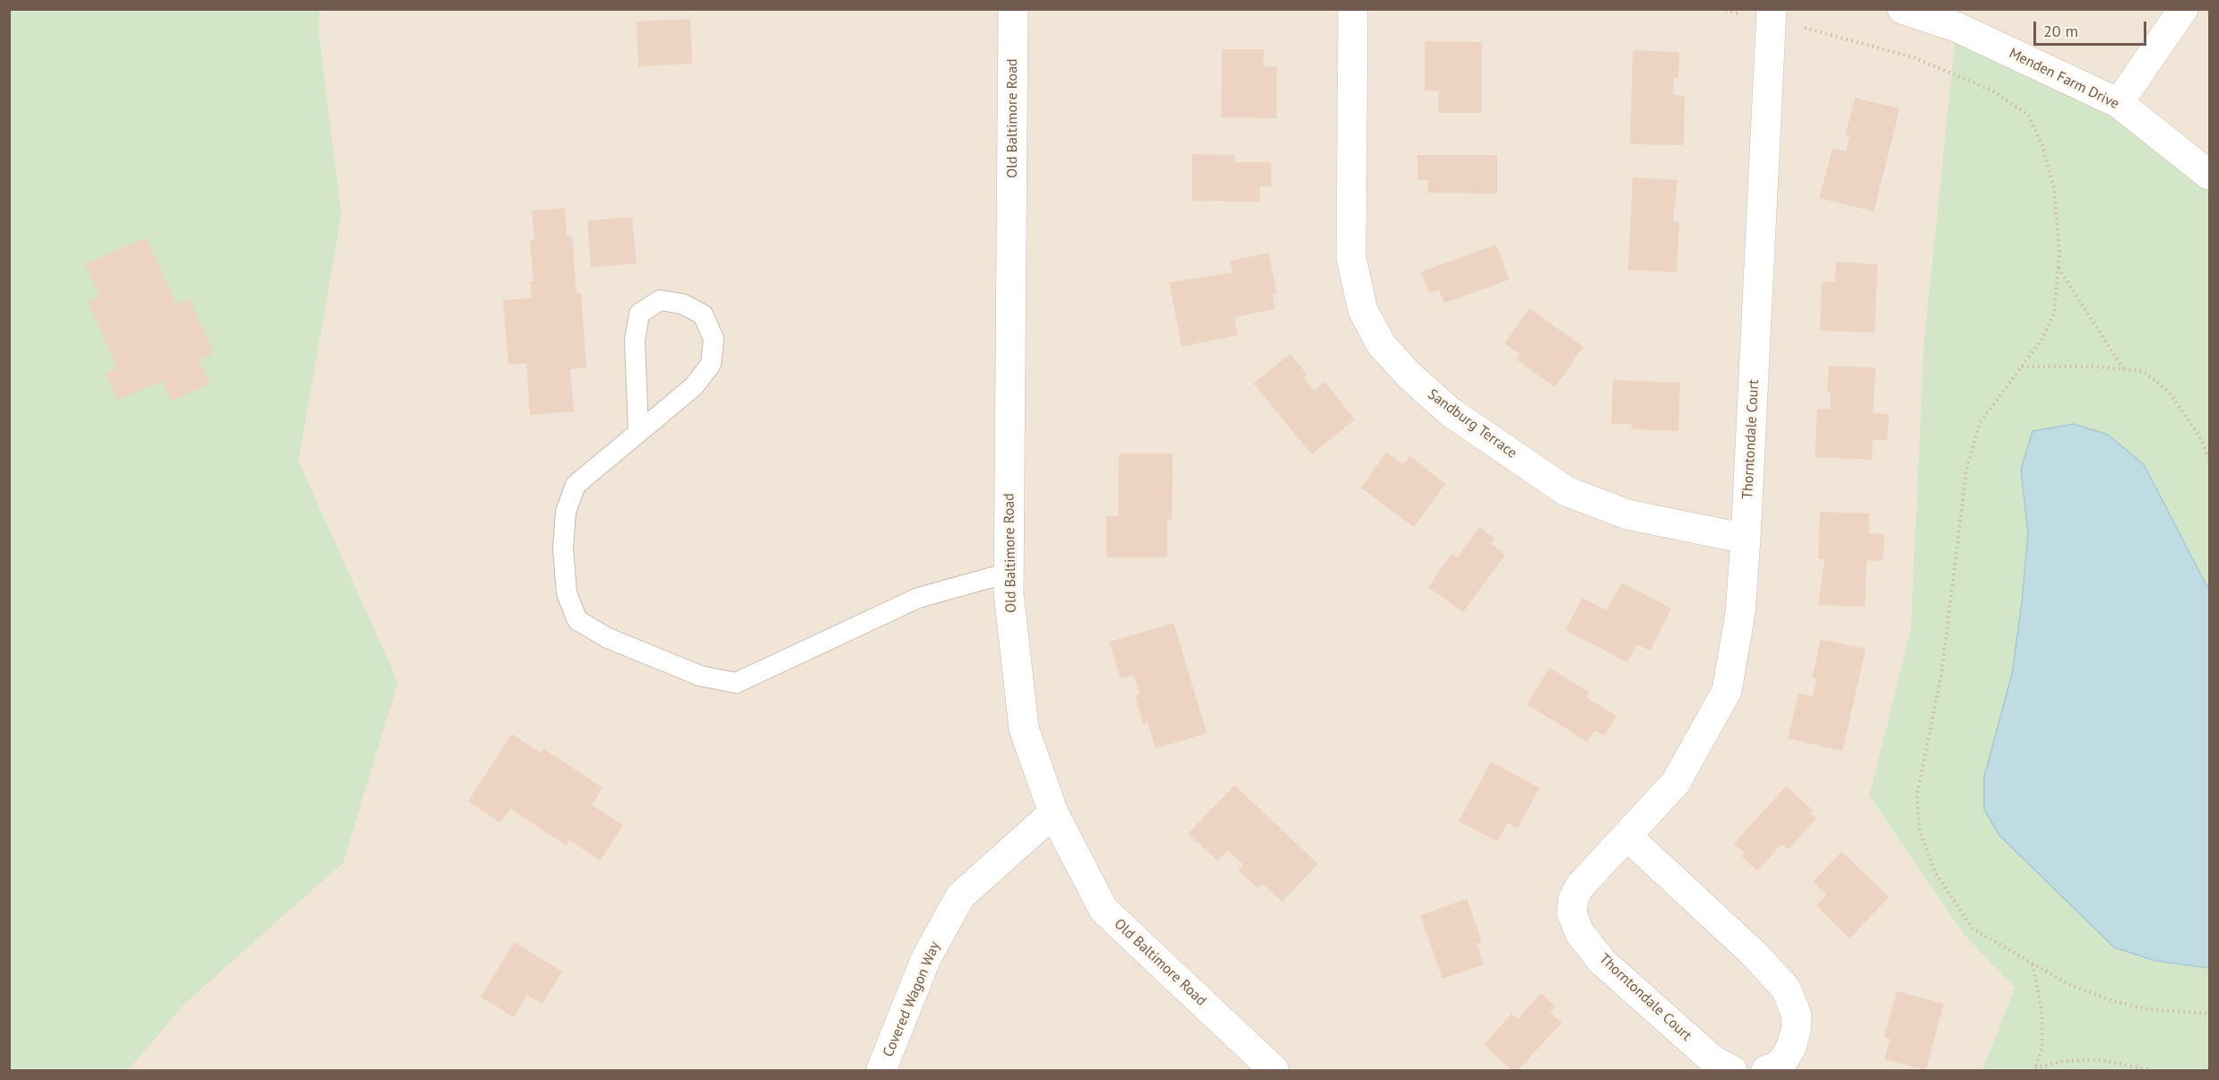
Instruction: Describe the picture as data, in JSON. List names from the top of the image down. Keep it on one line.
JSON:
{"streets":{"street":["Menden Farm Drive","Old Baltimore Road","Sandburg Terrace","Thorntondale Court","Covered Wagon Way"]},"crossings":[["Old Baltimore Road","Covered Wagon Way"],["Sandburg Terrace","Thorntondale Court"]],"scale_bar":"20 m"}
